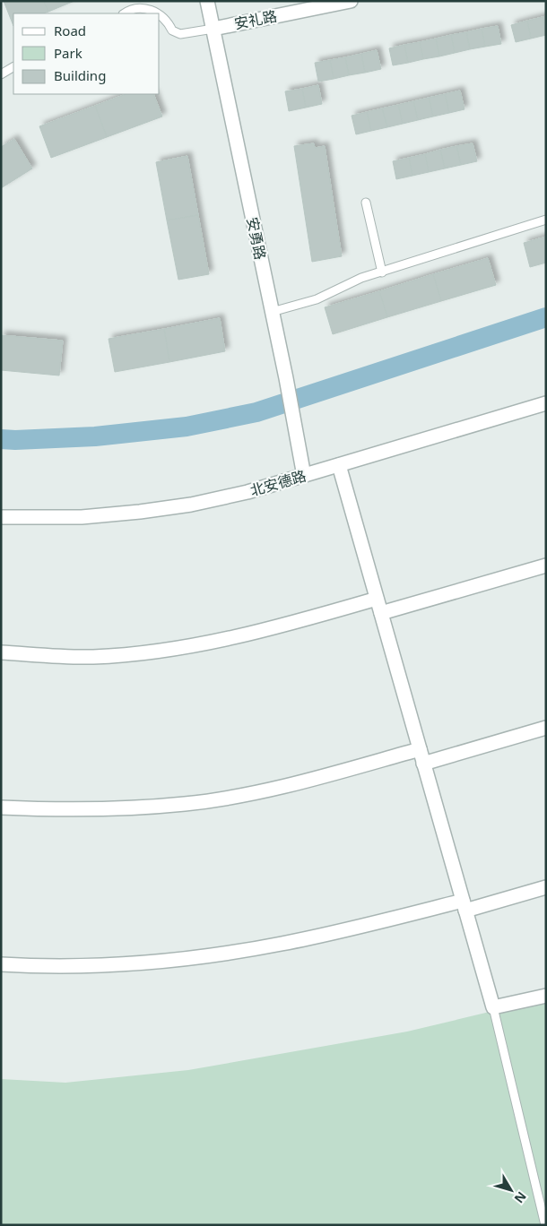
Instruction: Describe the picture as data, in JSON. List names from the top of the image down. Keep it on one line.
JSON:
{"streets":{"street":["安礼路","安勇路","北安德路"]},"crossings":[["安礼路","安勇路"],["安勇路","北安德路"]],"legend":["Road","Park","Building"],"north":"bottom right"}
